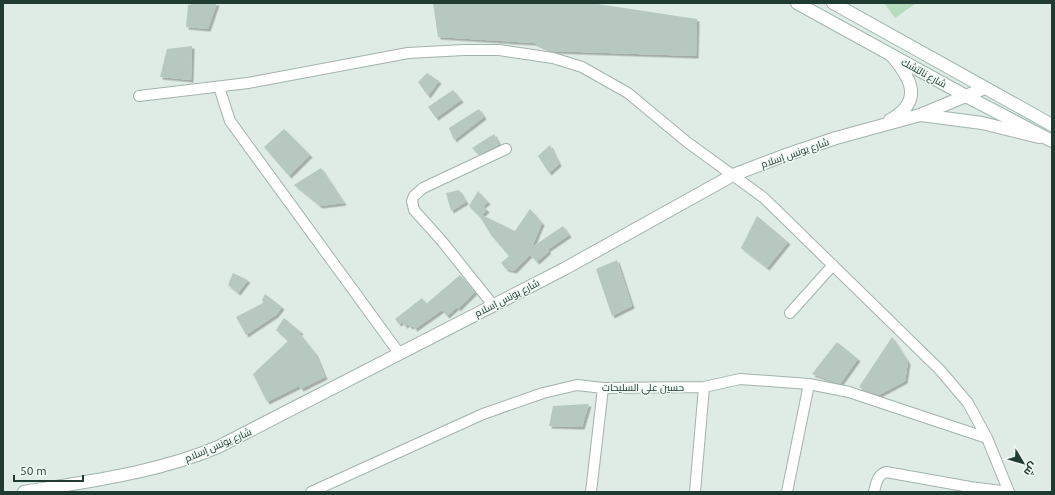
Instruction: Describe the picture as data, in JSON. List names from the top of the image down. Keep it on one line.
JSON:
{"streets":{"street":["شارع نالتشك","شارع يونس إسلام","حسين علي السليحات"]},"crossings":[["شارع نالتشك","شارع يونس إسلام"]],"scale_bar":"50 m","north":"bottom right"}
